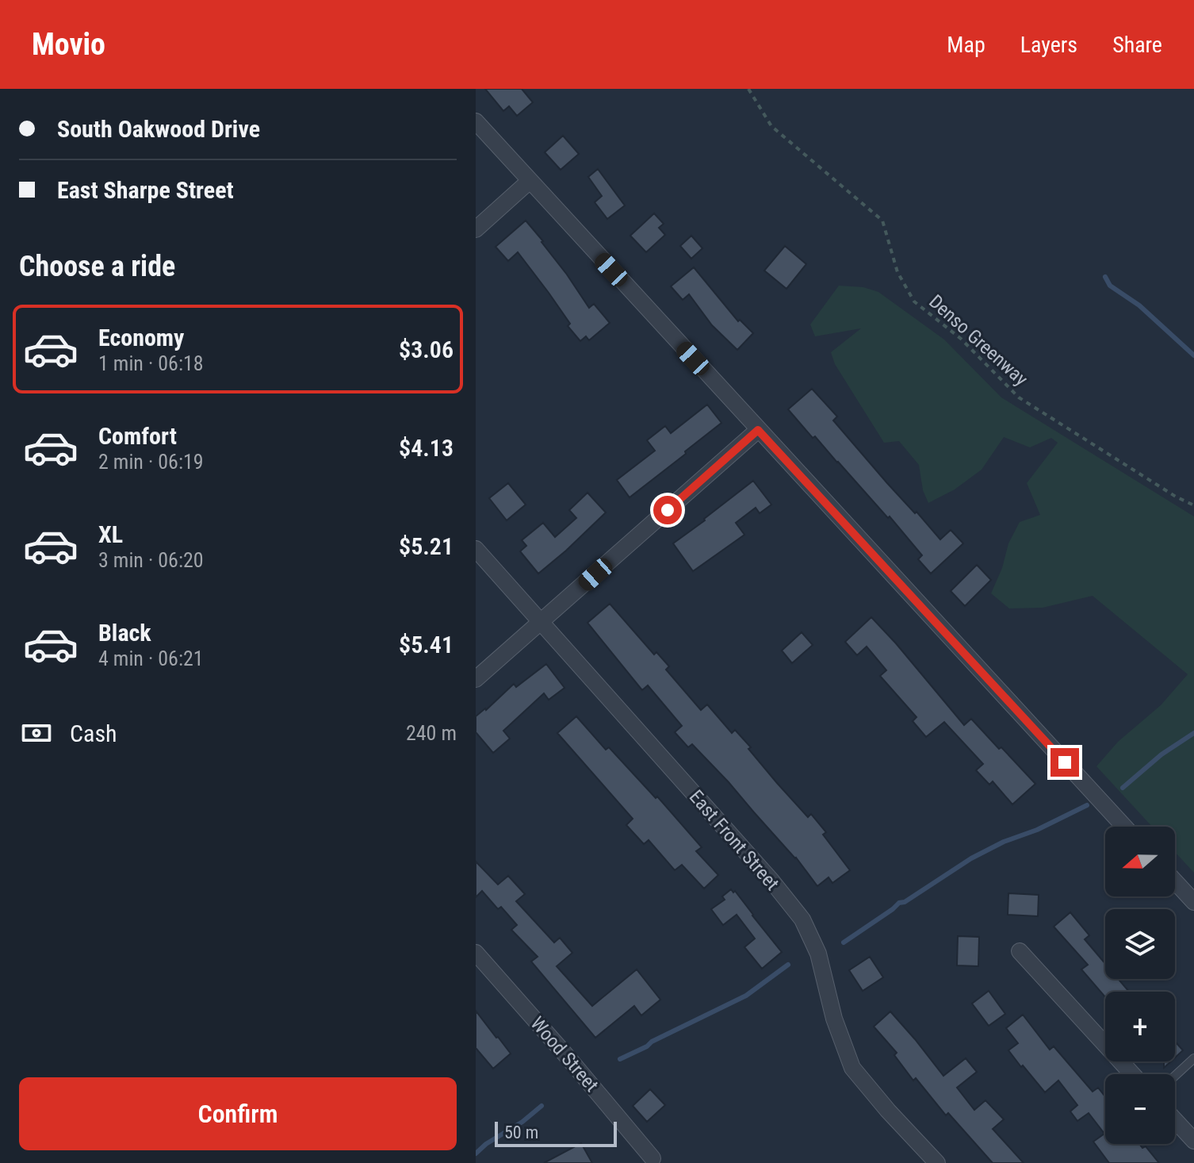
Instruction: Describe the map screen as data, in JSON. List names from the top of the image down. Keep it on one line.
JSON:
{"streets":{"street":["East Front Street","Wood Street"],"path":["Denso Greenway"]},"scale_bar":"50 m","north":"left","page":{"header":"Movio","nav":["Map","Layers","Share"],"banner":["South Oakwood Drive","East Sharpe Street"],"heading":"Choose a ride","list":[{"name":"Economy","note":"1 min · 06:18","value":"$3.06"},{"name":"Comfort","note":"2 min · 06:19","value":"$4.13"},{"name":"XL","note":"3 min · 06:20","value":"$5.21"},{"name":"Black","note":"4 min · 06:21","value":"$5.41"}],"pay":["Cash","240 m"],"map_buttons":["+","−"],"buttons":"Confirm","scale":"50 m"}}
